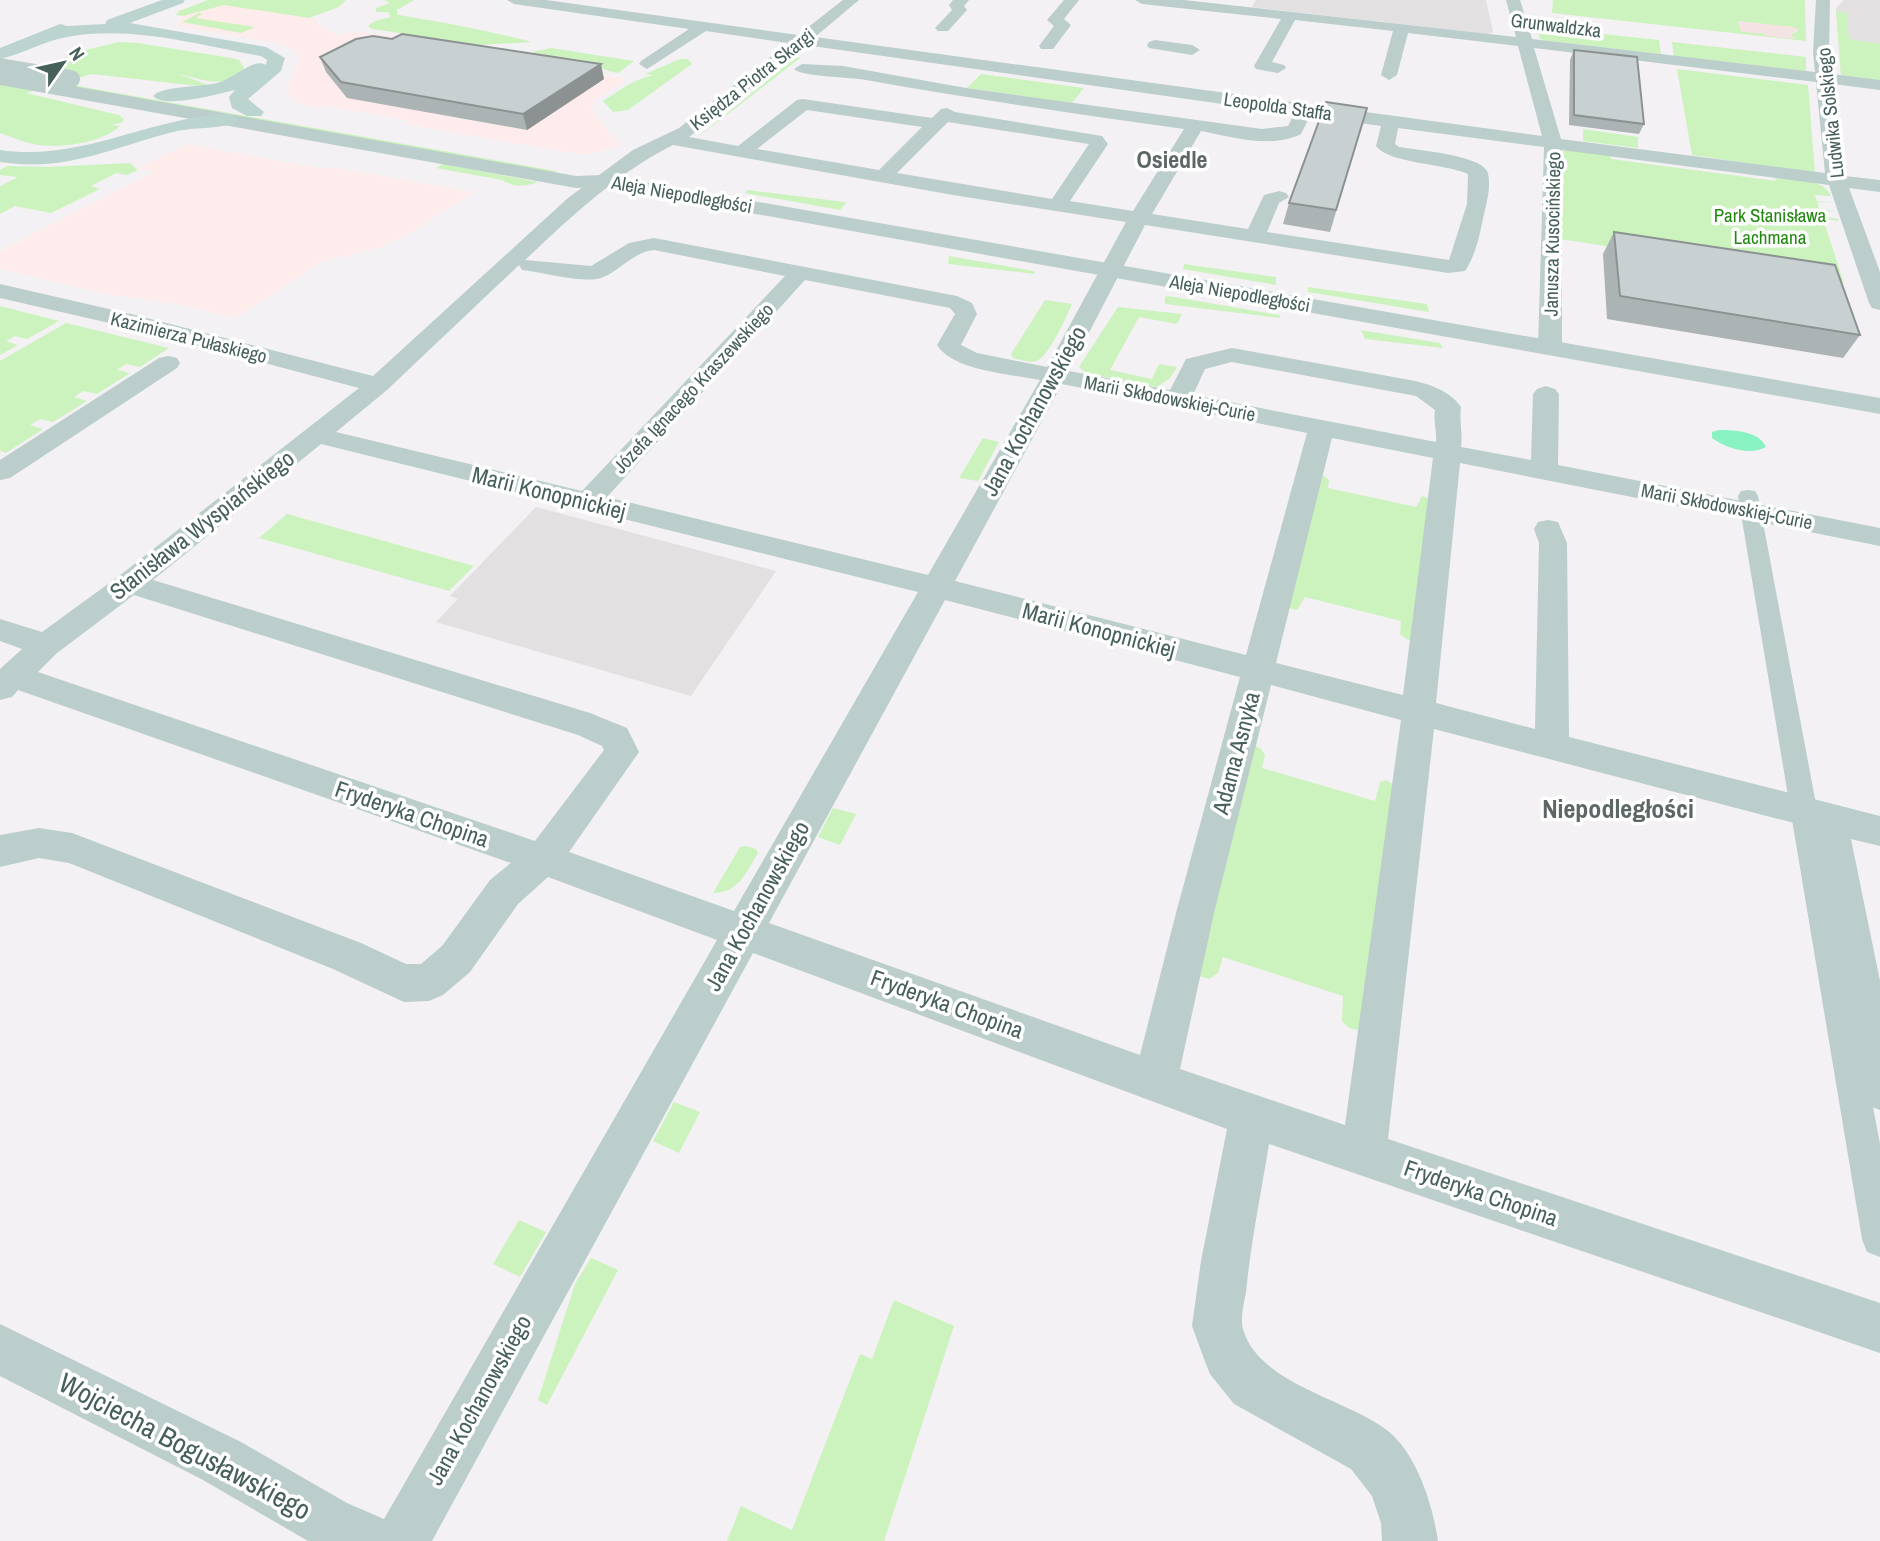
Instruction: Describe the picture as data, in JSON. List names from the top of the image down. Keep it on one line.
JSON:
{"streets":{"street":["Grunwaldzka","Księdza Piotra Skargi","Leopolda Staffa","Ludwika Solskiego","Aleja Niepodległości","Janusza Kusocińskiego","Kazimierza Pułaskiego","Józefa Ignacego Kraszewskiego","Marii Skłodowskiej-Curie","Jana Kochanowskiego","Marii Konopnickiej","Stanisława Wyspiańskiego","Adama Asnyka","Fryderyka Chopina","Wojciecha Bogusławskiego"]},"crossings":[["Grunwaldzka","Ludwika Solskiego"],["Grunwaldzka","Janusza Kusocińskiego"],["Księdza Piotra Skargi","Leopolda Staffa"],["Księdza Piotra Skargi","Aleja Niepodległości"],["Księdza Piotra Skargi","Stanisława Wyspiańskiego"],["Leopolda Staffa","Ludwika Solskiego"],["Leopolda Staffa","Janusza Kusocińskiego"],["Aleja Niepodległości","Janusza Kusocińskiego"],["Aleja Niepodległości","Jana Kochanowskiego"],["Aleja Niepodległości","Stanisława Wyspiańskiego"],["Kazimierza Pułaskiego","Stanisława Wyspiańskiego"],["Józefa Ignacego Kraszewskiego","Marii Skłodowskiej-Curie"],["Józefa Ignacego Kraszewskiego","Marii Konopnickiej"],["Marii Skłodowskiej-Curie","Jana Kochanowskiego"],["Marii Skłodowskiej-Curie","Stanisława Wyspiańskiego"],["Marii Skłodowskiej-Curie","Adama Asnyka"],["Jana Kochanowskiego","Marii Konopnickiej"],["Jana Kochanowskiego","Fryderyka Chopina"],["Marii Konopnickiej","Stanisława Wyspiańskiego"],["Marii Konopnickiej","Adama Asnyka"],["Stanisława Wyspiańskiego","Fryderyka Chopina"],["Adama Asnyka","Fryderyka Chopina"]],"districts":["Osiedle","Niepodległości"],"parks":["Park Stanisława Lachmana"],"north":"top right"}
